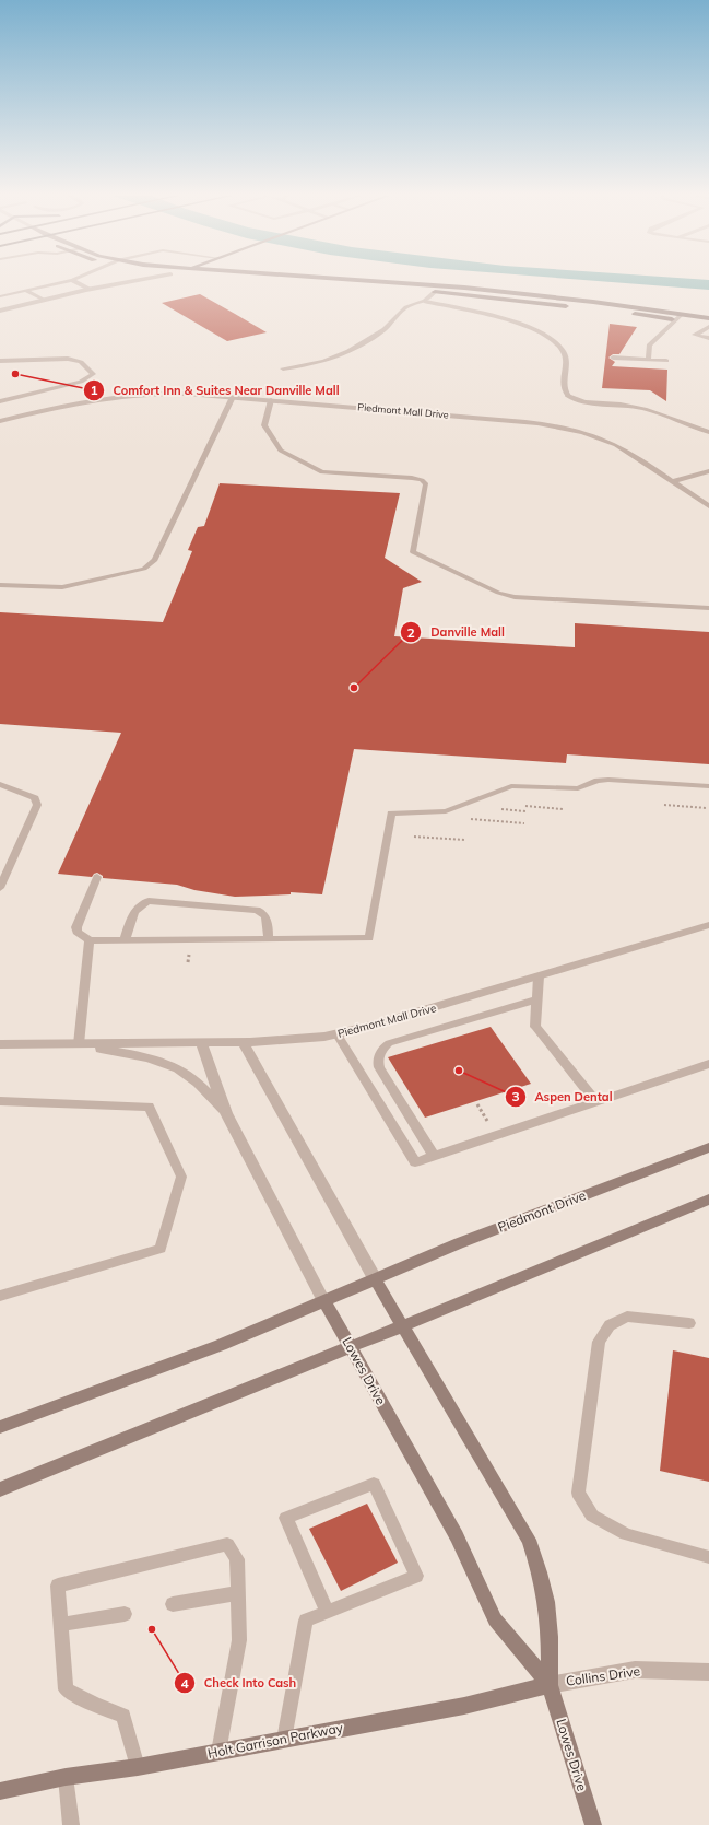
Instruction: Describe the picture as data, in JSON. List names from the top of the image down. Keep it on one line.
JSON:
{"streets":{"main road":["Piedmont Drive","Lowes Drive","Holt Garrison Parkway"],"street":["Piedmont Mall Drive","Collins Drive"]},"crossings":[["Piedmont Mall Drive","Lowes Drive"],["Piedmont Drive","Lowes Drive"],["Lowes Drive","Collins Drive"],["Lowes Drive","Holt Garrison Parkway"],["Collins Drive","Holt Garrison Parkway"]],"places":["Comfort Inn & Suites Near Danville Mall","Danville Mall","Aspen Dental","Check Into Cash"]}
